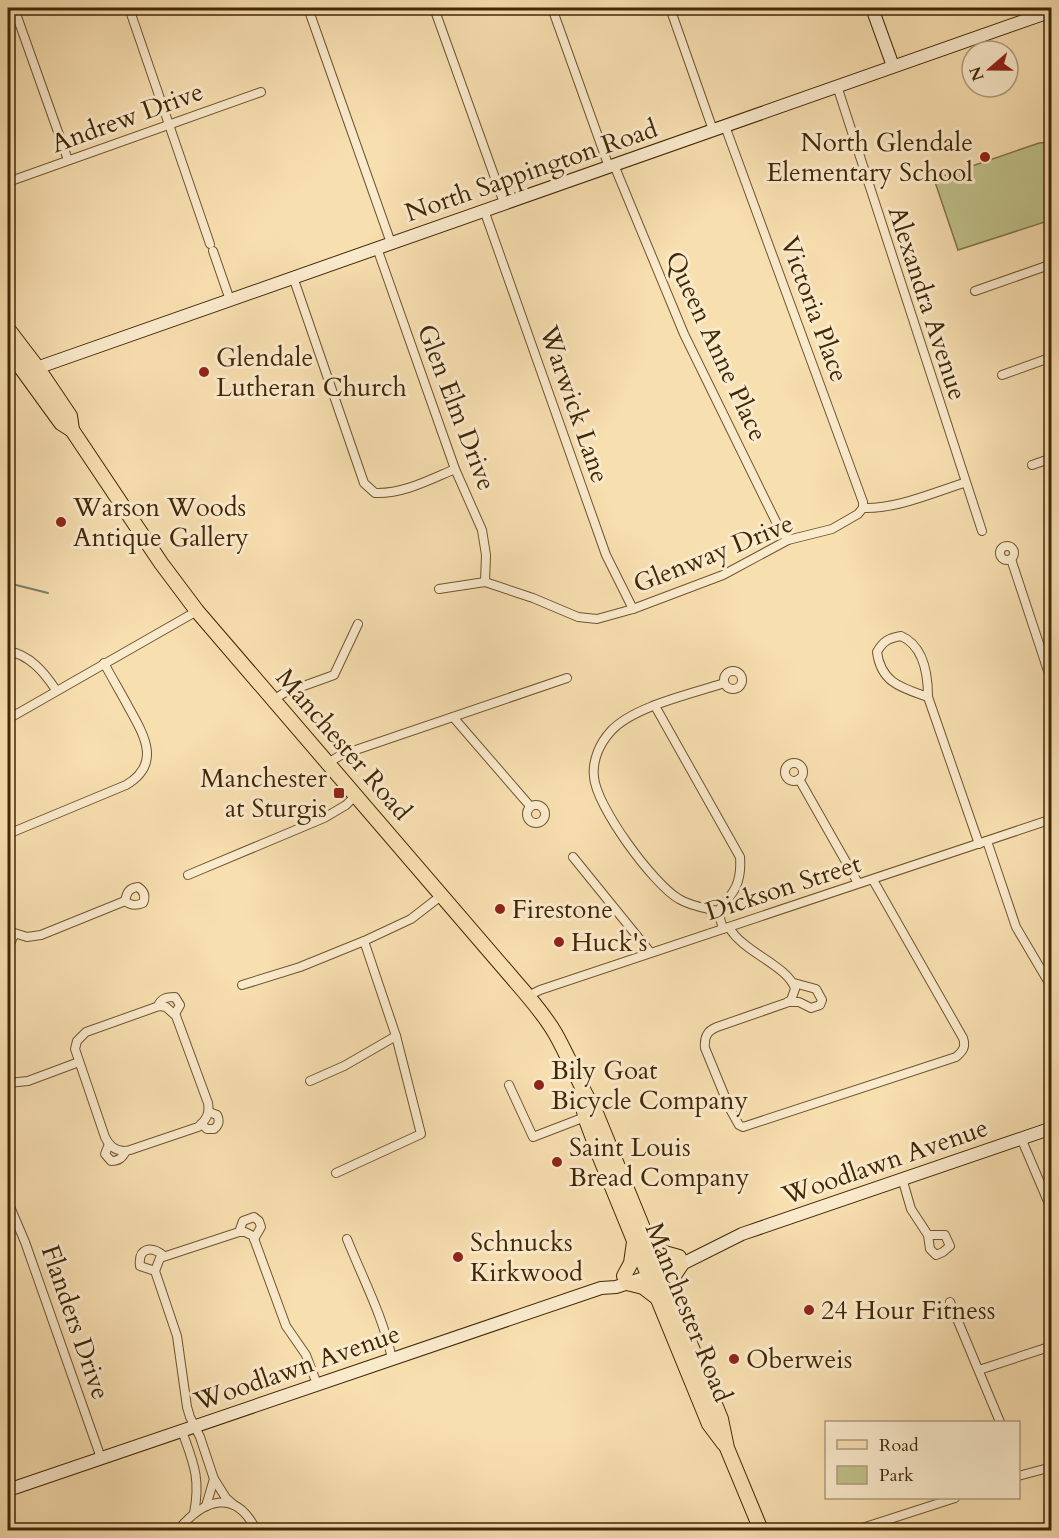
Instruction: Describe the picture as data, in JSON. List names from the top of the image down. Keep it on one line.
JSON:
{"streets":{"main road":["Manchester Road"],"street":["Andrew Drive","North Sappington Road","Alexandra Avenue","Victoria Place","Queen Anne Place","Warwick Lane","Glen Elm Drive","Glenway Drive","Dickson Street","Woodlawn Avenue","Flanders Drive"]},"crossings":[["North Sappington Road","Alexandra Avenue"],["North Sappington Road","Victoria Place"],["North Sappington Road","Queen Anne Place"],["North Sappington Road","Warwick Lane"],["North Sappington Road","Glen Elm Drive"],["North Sappington Road","Manchester Road"],["Alexandra Avenue","Glenway Drive"],["Victoria Place","Glenway Drive"],["Queen Anne Place","Glenway Drive"],["Warwick Lane","Glenway Drive"],["Glen Elm Drive","Glenway Drive"],["Manchester Road","Dickson Street"],["Manchester Road","Woodlawn Avenue"],["Woodlawn Avenue","Flanders Drive"]],"places":{"other":["North Glendale Elementary School","Glendale Lutheran Church","Warson Woods Antique Gallery","Firestone","Huck's","Bily Goat Bicycle Company","Saint Louis Bread Company","Schnucks Kirkwood","24 Hour Fitness","Oberweis"],"transit":["Manchester at Sturgis"]},"legend":["Road","Park"],"north":"left"}
